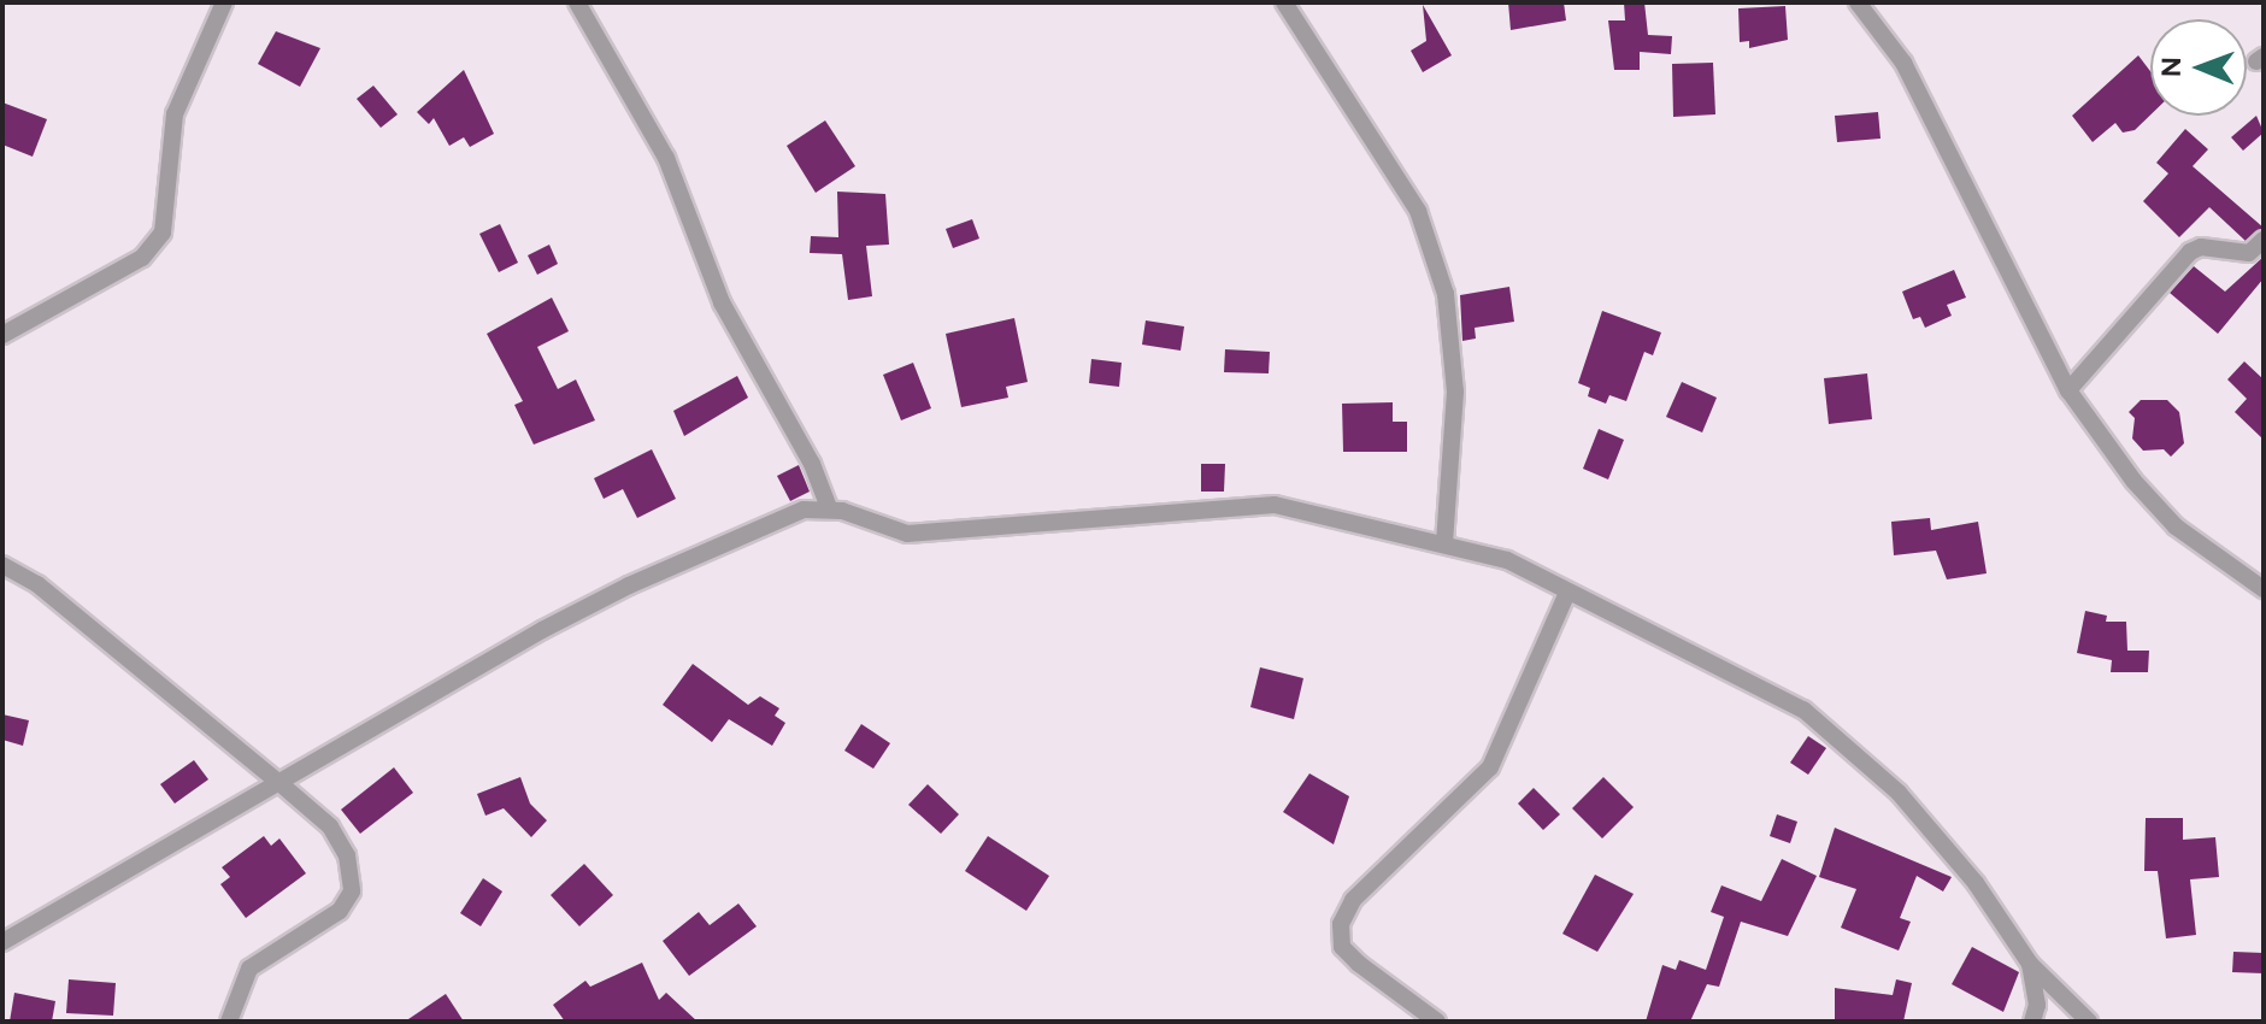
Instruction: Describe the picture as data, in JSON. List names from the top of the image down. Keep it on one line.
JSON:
{"north":"left"}
